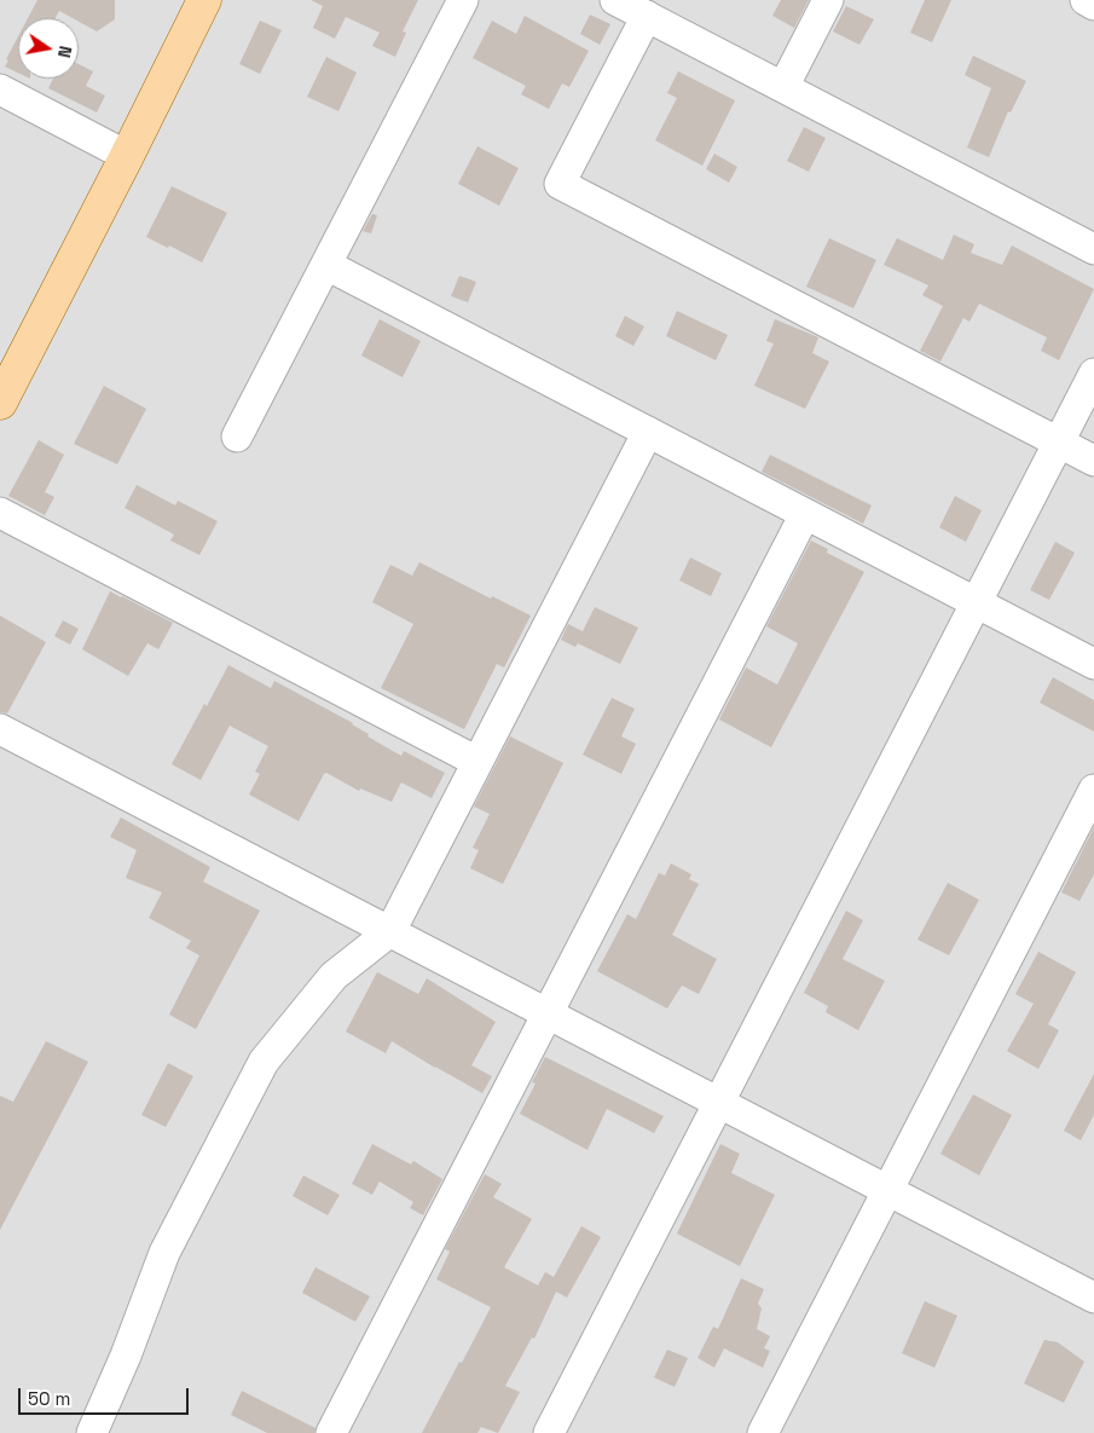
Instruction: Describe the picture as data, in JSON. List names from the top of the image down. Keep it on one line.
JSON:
{"scale_bar":"50 m","north":"right"}
